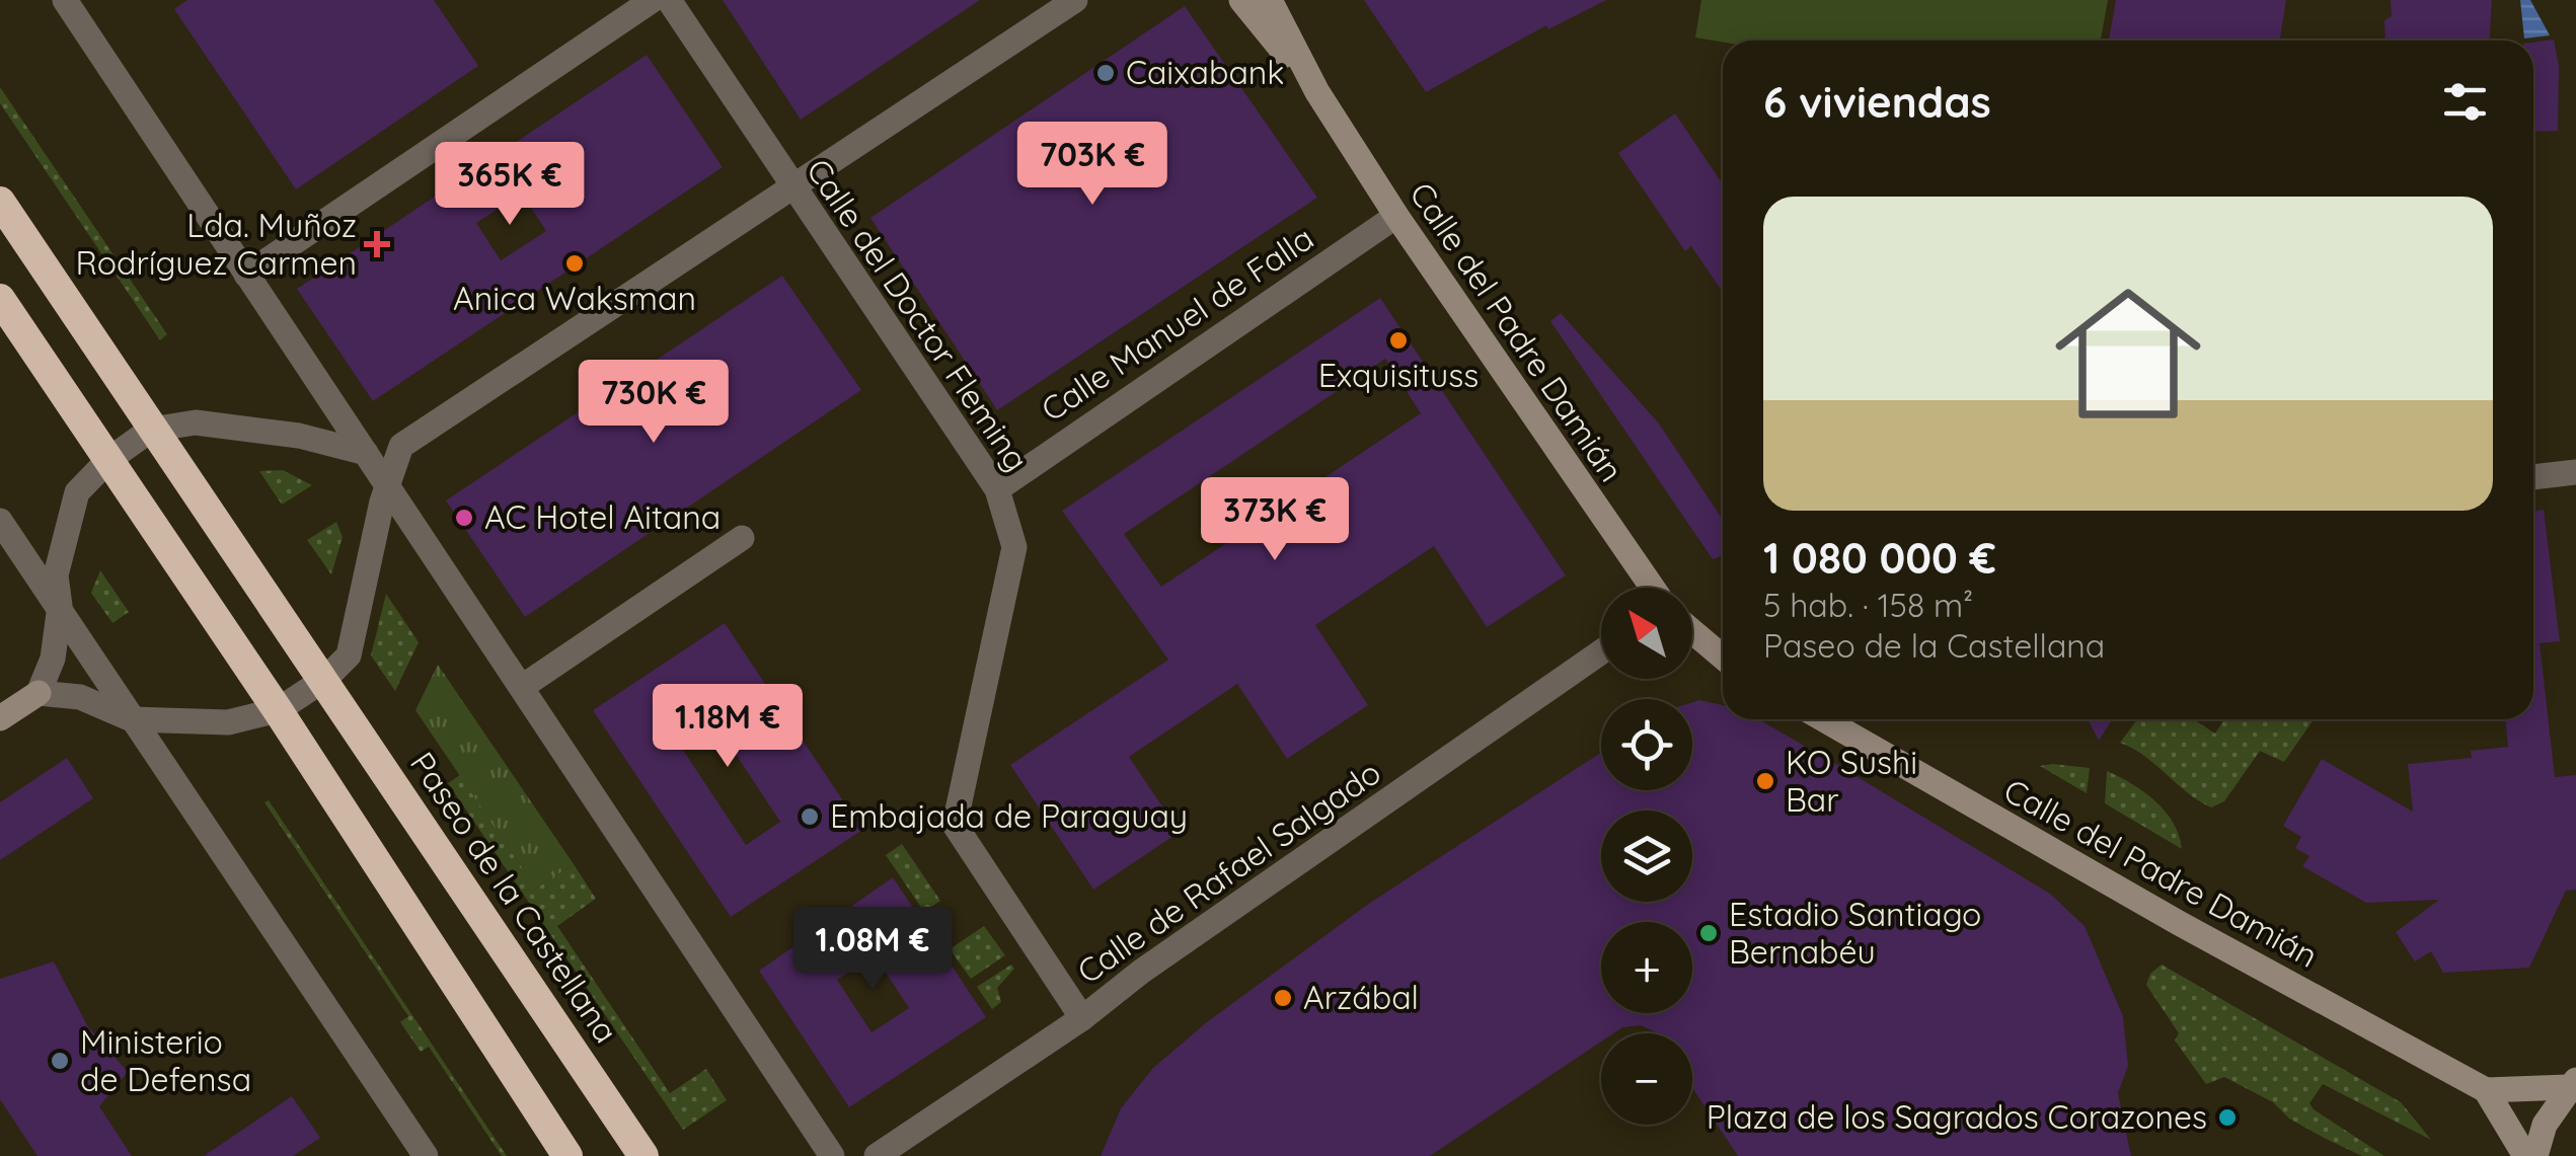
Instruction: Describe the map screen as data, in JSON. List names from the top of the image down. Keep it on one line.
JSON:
{"streets":{"highway":["Paseo de la Castellana"],"street":["Calle del Doctor Fleming","Calle Manuel de Falla","Calle del Padre Damián","Calle de Rafael Salgado"]},"crossings":[["Calle del Doctor Fleming","Calle Manuel de Falla"],["Calle del Doctor Fleming","Calle de Rafael Salgado"],["Calle Manuel de Falla","Calle del Padre Damián"]],"places":{"other":["Caixabank","Anica Waksman","Exquisituss","AC Hotel Aitana","KO Sushi Bar","Embajada de Paraguay","Estadio Santiago Bernabéu","Arzábal","Ministerio de Defensa","Plaza de los Sagrados Corazones"],"health":["Lda. Muñoz Rodríguez Carmen"]},"north":"top left","page":{"heading":"6 viviendas","price":["703K €","365K €","730K €","373K €","1.18M €","1.08M €"],"list":[{"name":"1 080 000 €","note":"5 hab. · 158 m² · Paseo de la Castellana"}],"map_buttons":["+","−"]}}
